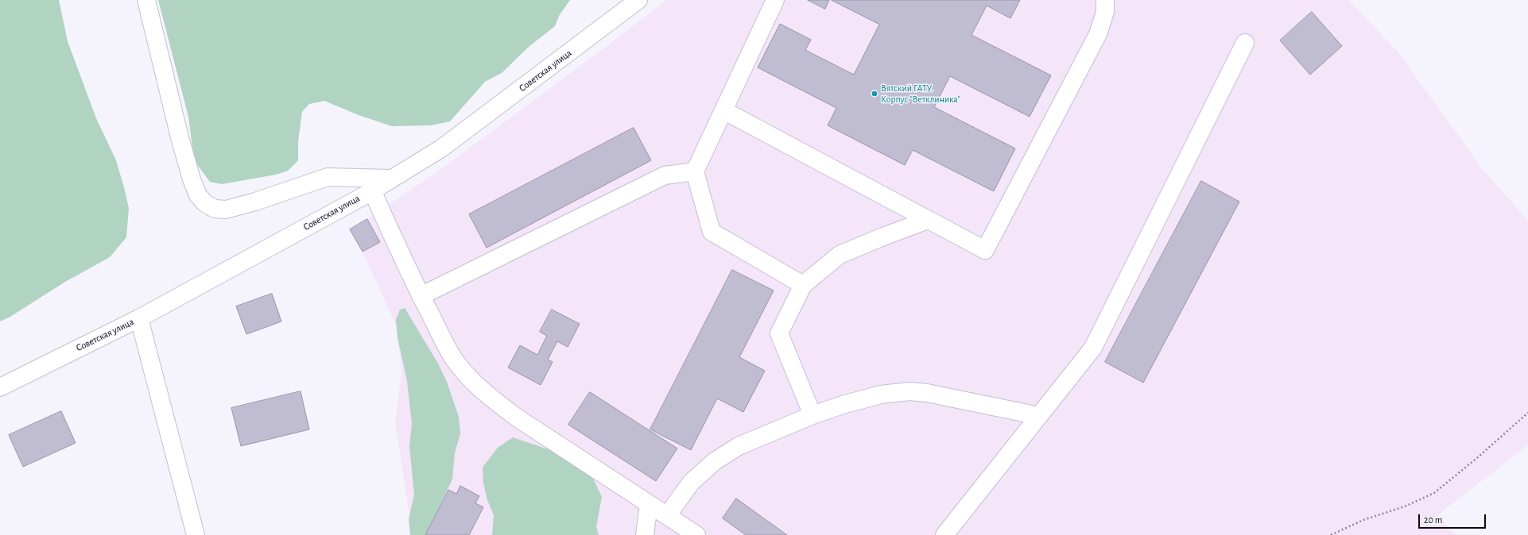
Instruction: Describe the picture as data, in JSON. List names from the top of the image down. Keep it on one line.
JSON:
{"streets":{"street":["Советская улица"]},"places":["Вятский ГАТУ. Корпус \"Ветклиника\""],"scale_bar":"20 m"}
